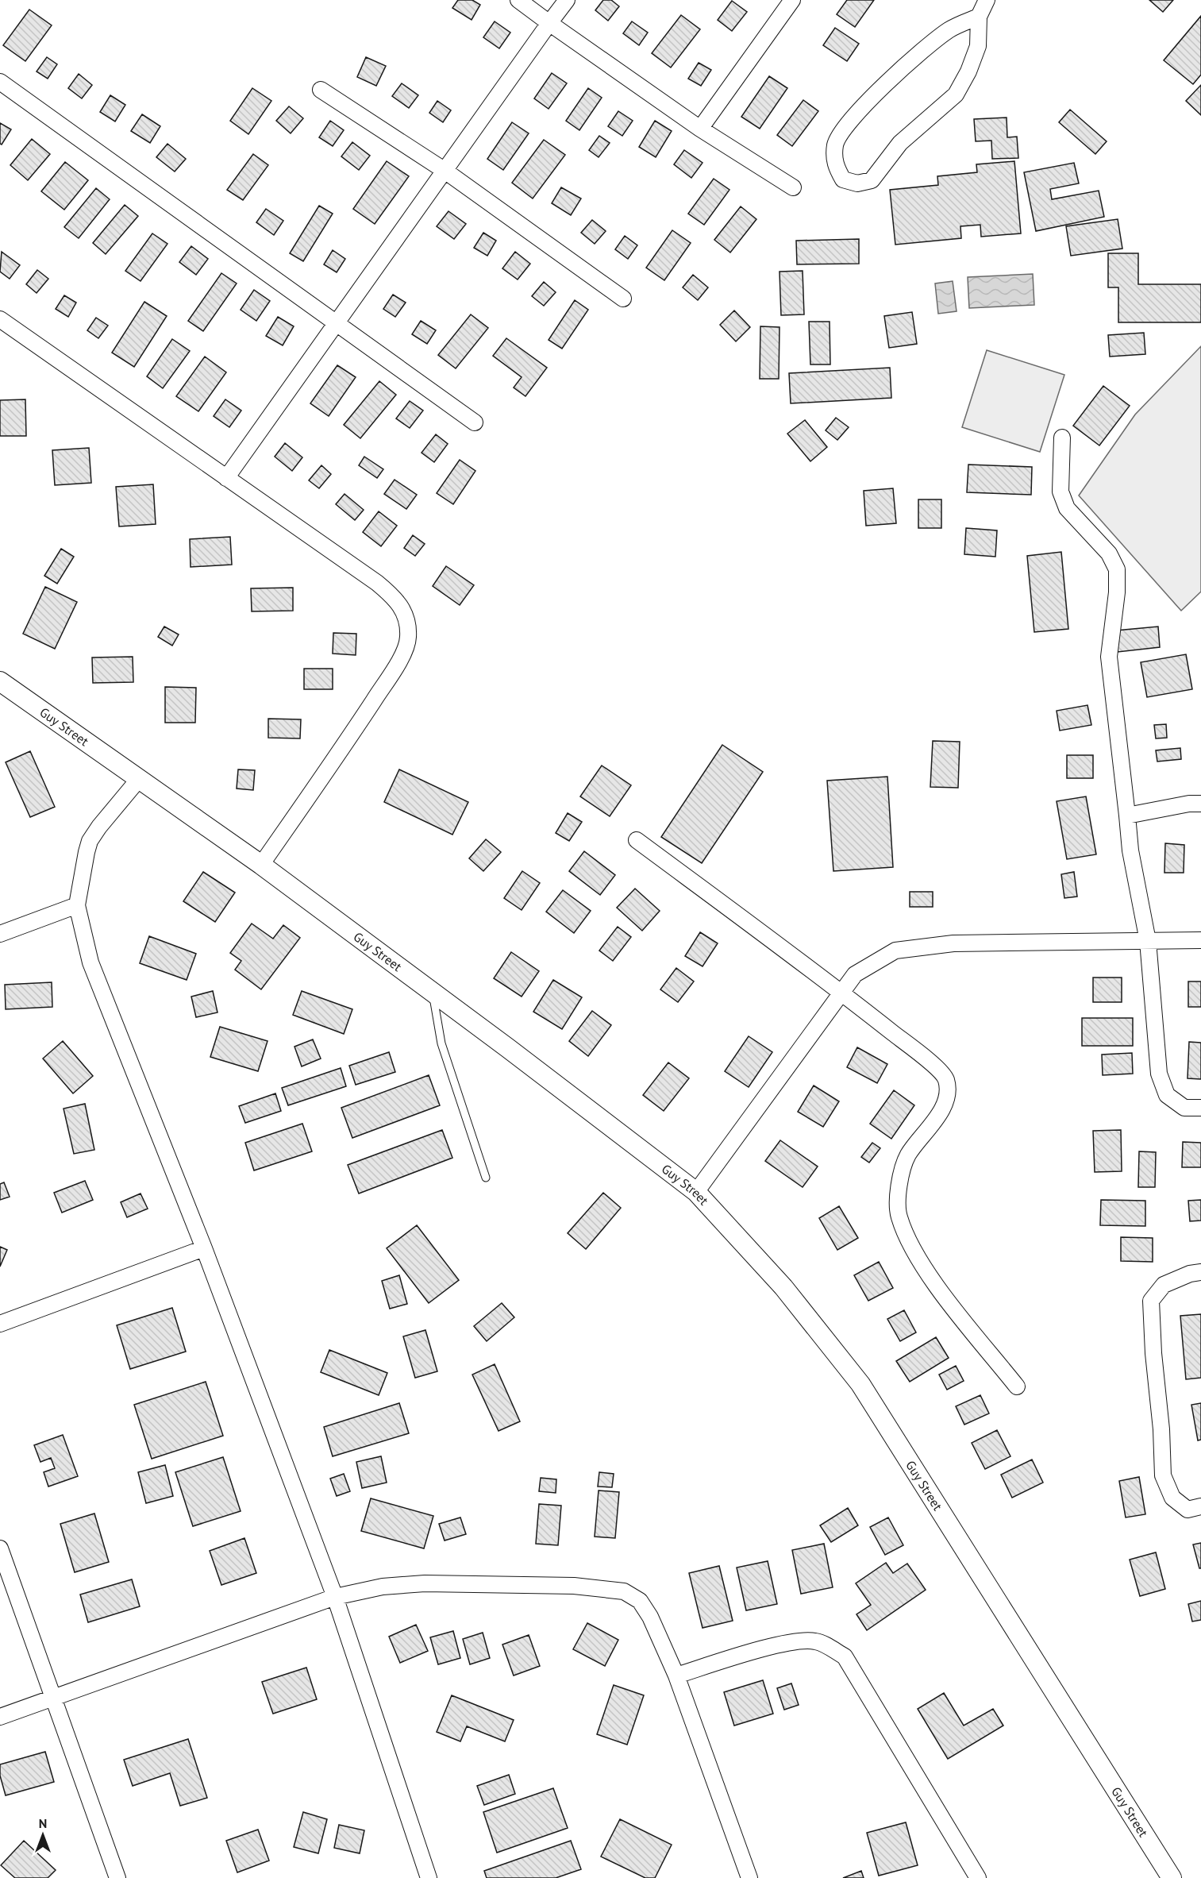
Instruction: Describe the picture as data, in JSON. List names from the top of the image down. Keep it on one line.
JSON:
{"streets":{"street":["Guy Street"]},"north":"top"}
